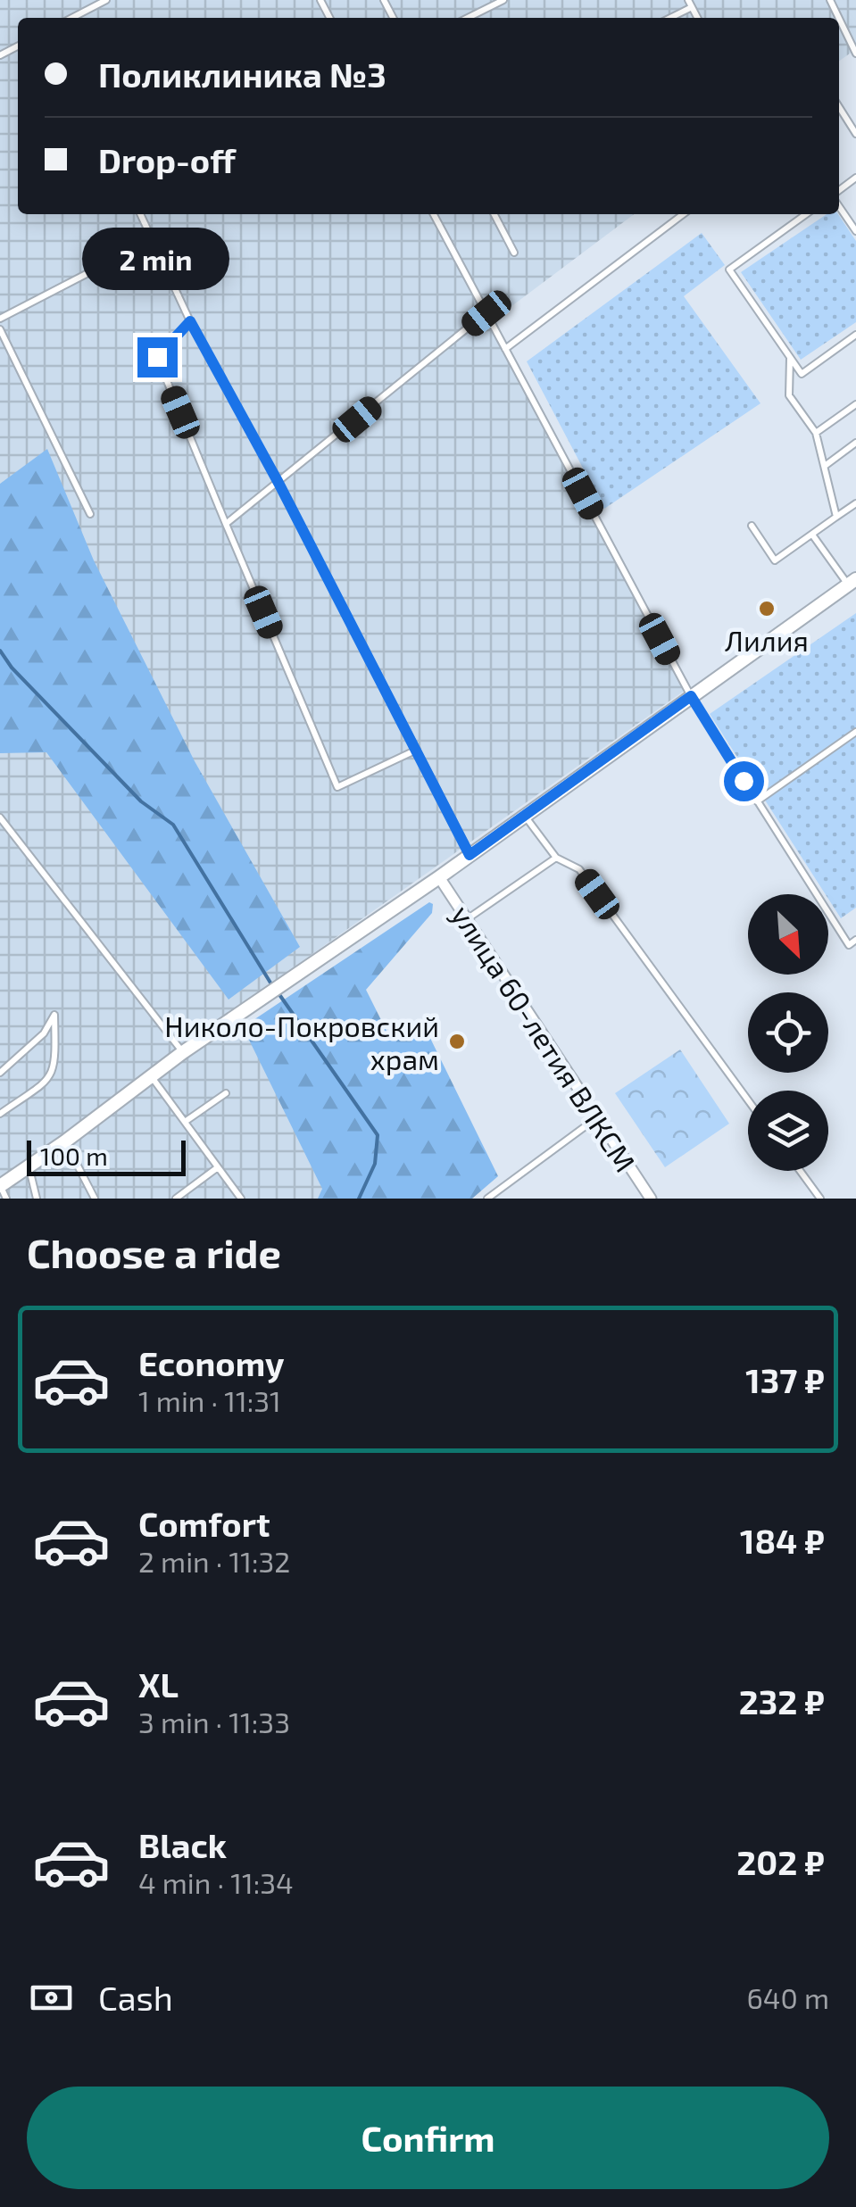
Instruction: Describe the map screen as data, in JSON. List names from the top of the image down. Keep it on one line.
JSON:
{"streets":{"street":["улица 60-летия ВЛКСМ"]},"places":["Лилия","Николо-Покровский храм"],"scale_bar":"100 m","north":"bottom right","page":{"banner":["Поликлиника №3","Drop-off"],"bubble":"2 min","scale":"100 m","heading":"Choose a ride","list":[{"name":"Economy","note":"1 min · 11:31","value":"137 ₽"},{"name":"Comfort","note":"2 min · 11:32","value":"184 ₽"},{"name":"XL","note":"3 min · 11:33","value":"232 ₽"},{"name":"Black","note":"4 min · 11:34","value":"202 ₽"}],"pay":["Cash","640 m"],"buttons":"Confirm"}}
